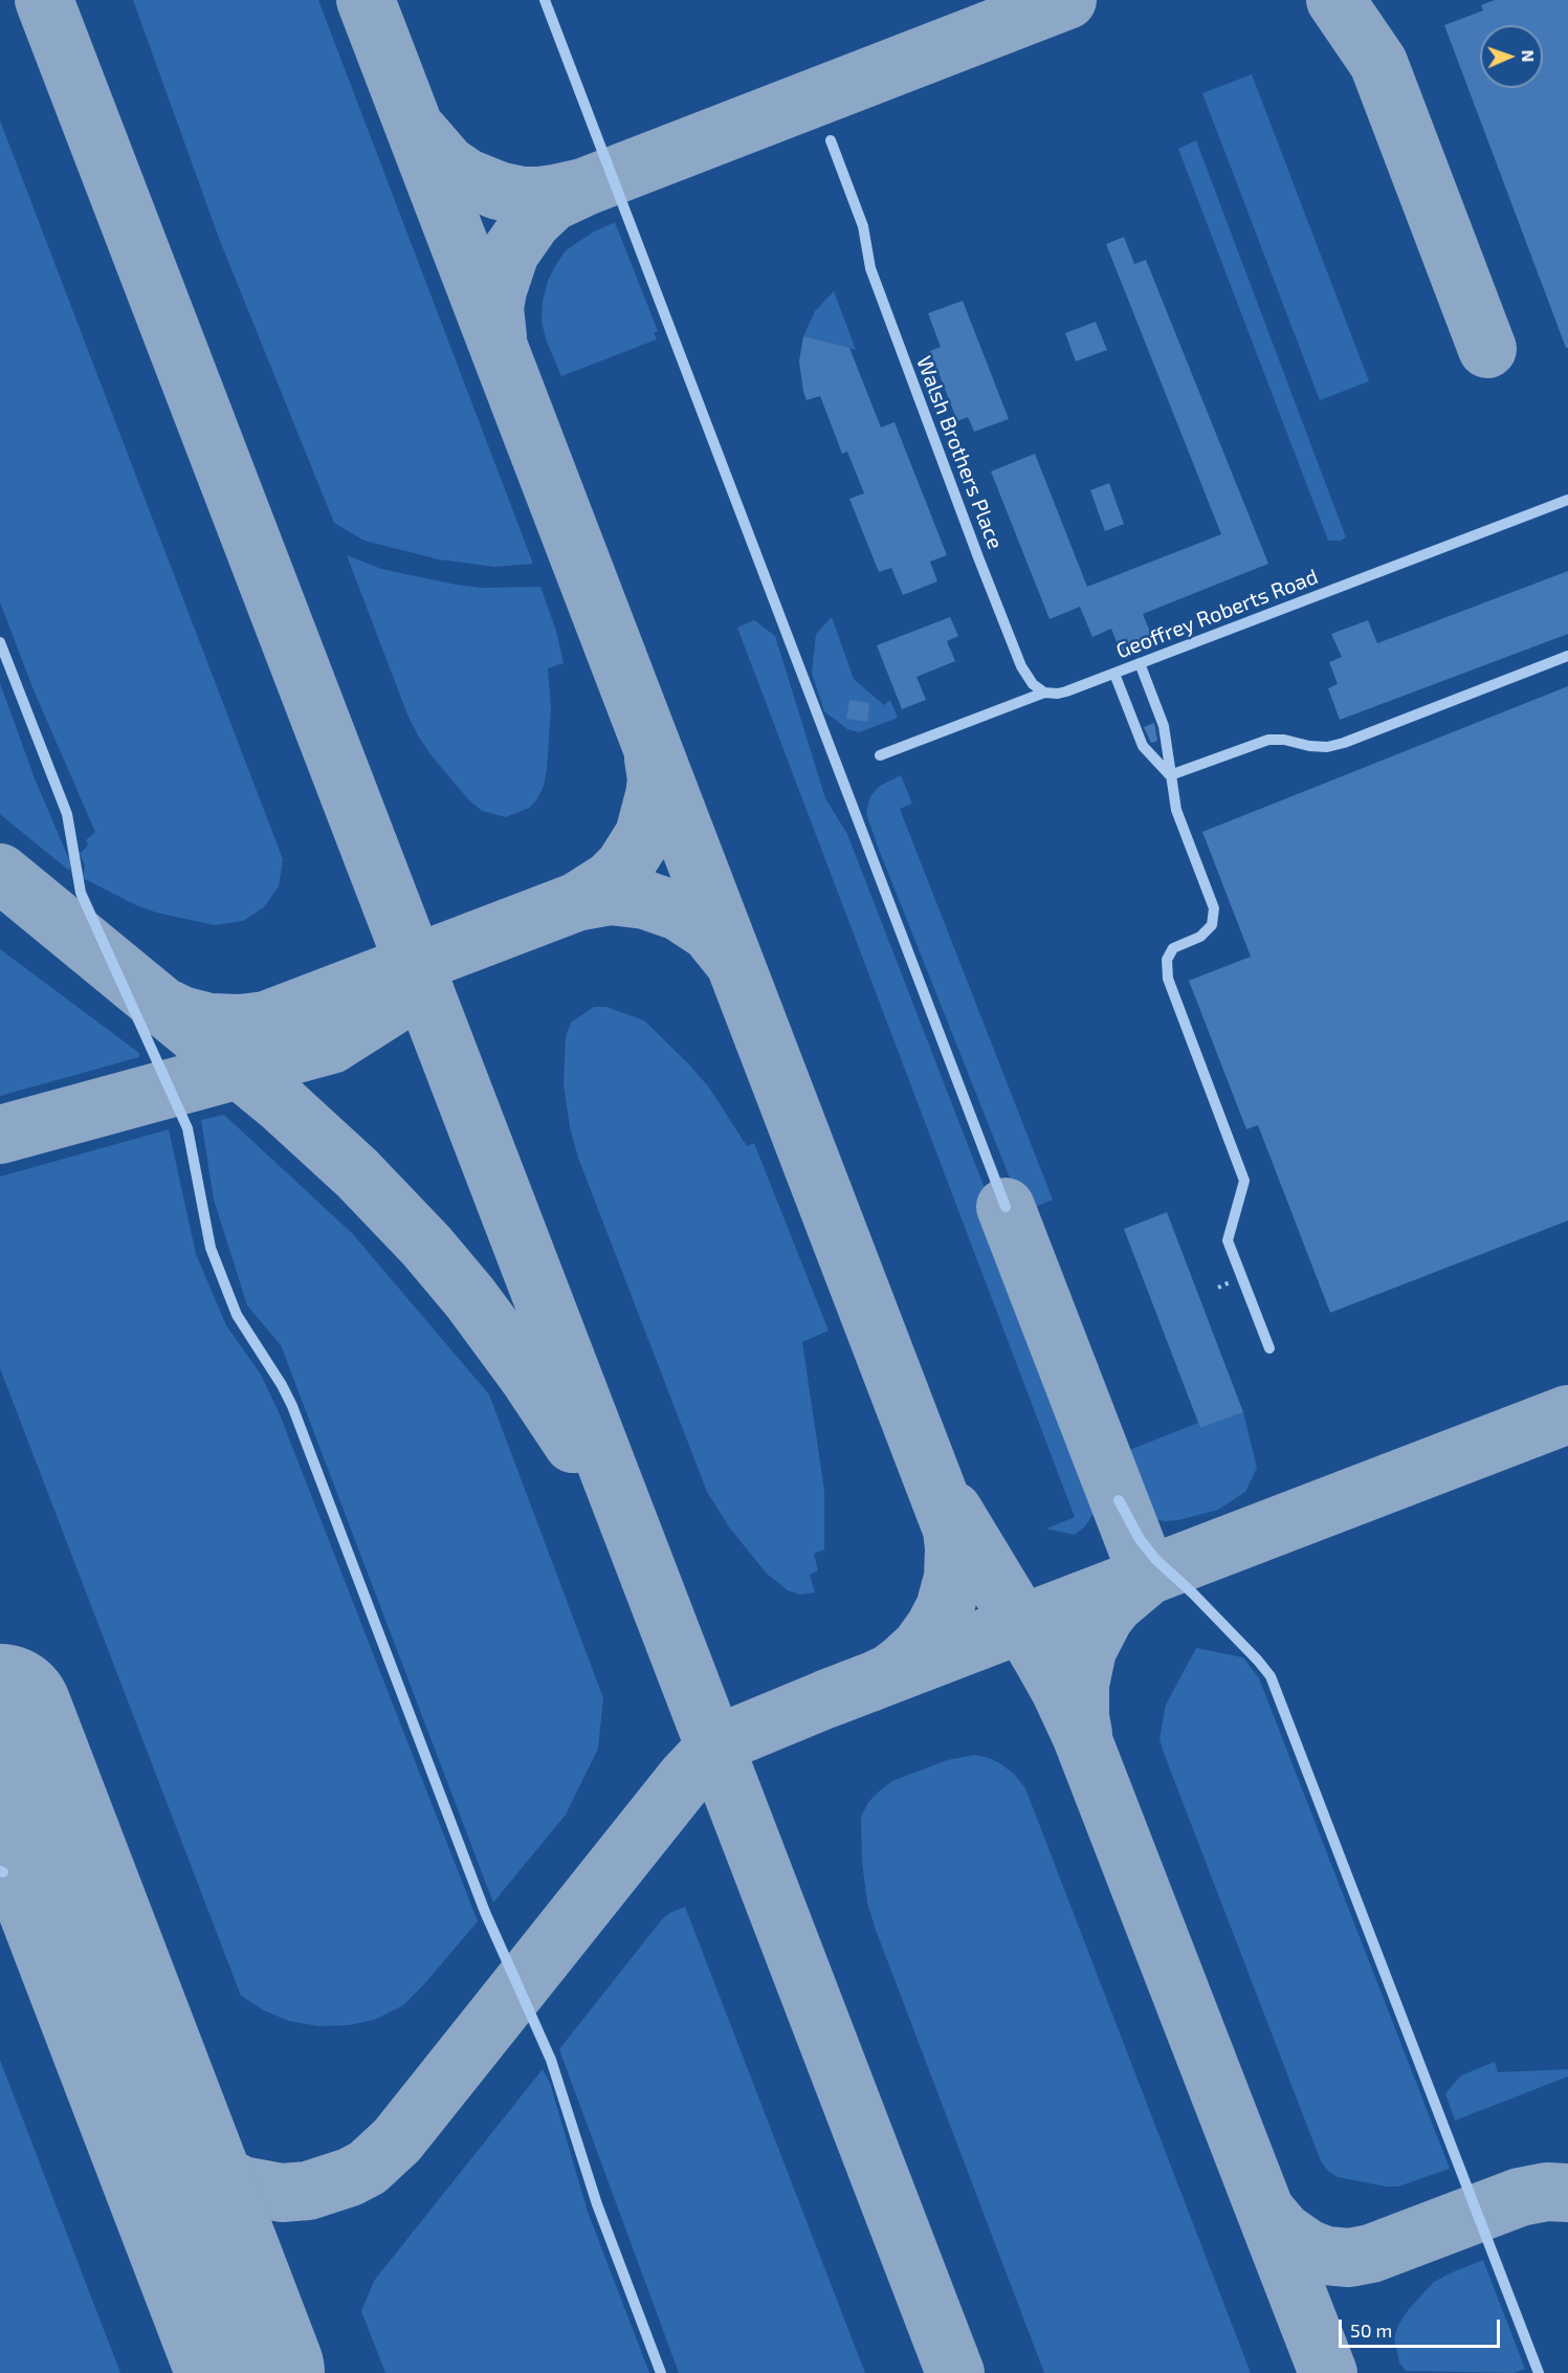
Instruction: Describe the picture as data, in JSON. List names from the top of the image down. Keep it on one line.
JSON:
{"streets":{"street":["Walsh Brothers Place","Geoffrey Roberts Road"]},"crossings":[["Walsh Brothers Place","Geoffrey Roberts Road"]],"scale_bar":"50 m","north":"right"}
